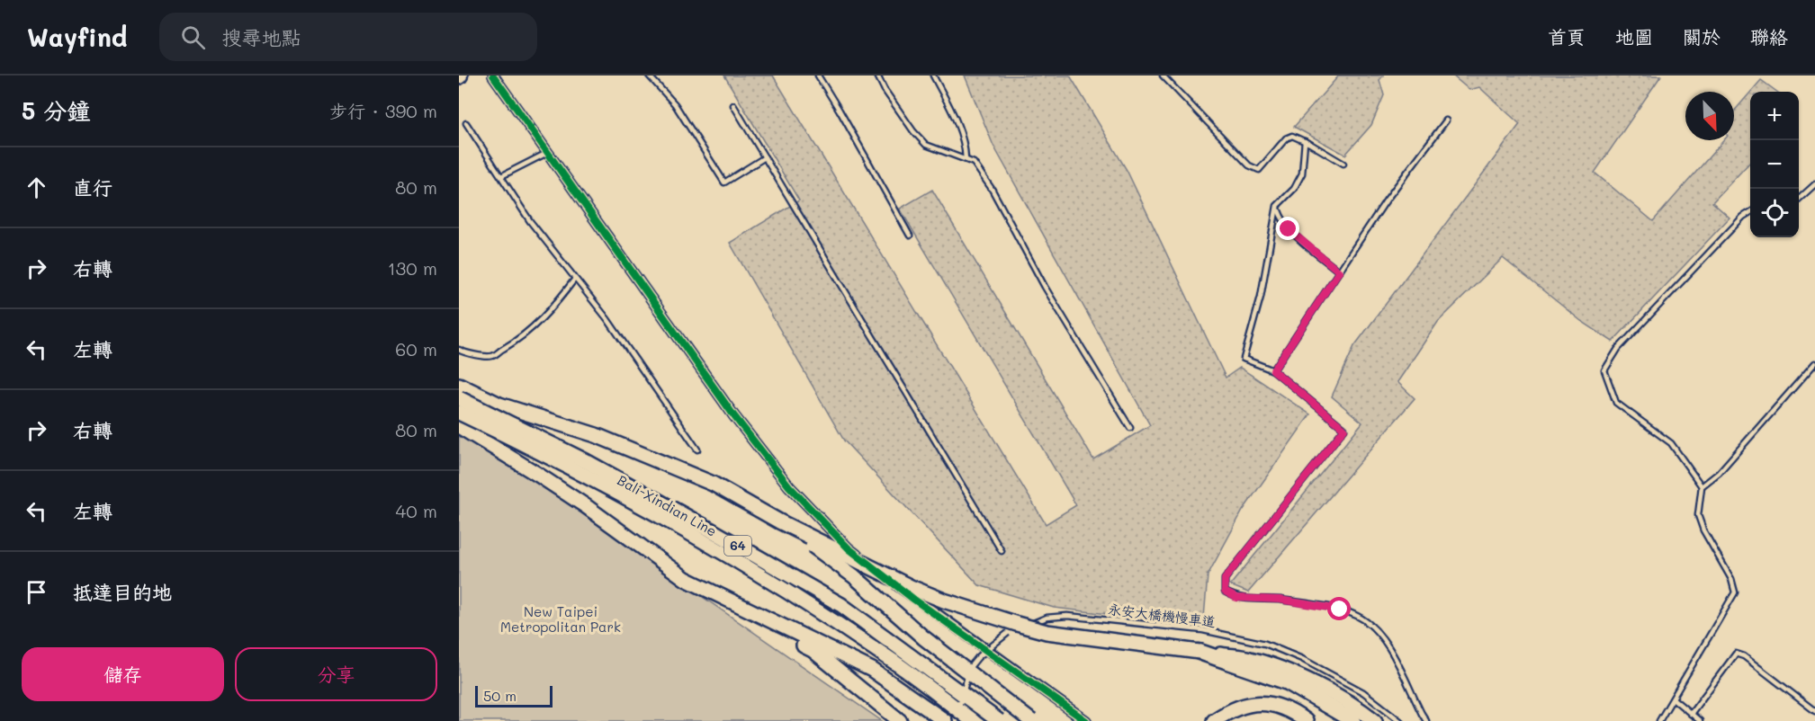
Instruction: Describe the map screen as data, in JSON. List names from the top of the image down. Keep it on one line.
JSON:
{"streets":{"highway":["Bali-Xindian Line","64"],"lane":["永安大橋機慢車道"]},"parks":["New Taipei Metropolitan Park"],"scale_bar":"50 m","north":"bottom right","page":{"header":"Wayfind","search":"搜尋地點","nav":["首頁","地圖","關於","聯絡"],"heading":["5 分鐘","步行 · 390 m"],"map_buttons":["+","−"],"list":[["直行","80 m"],["右轉","130 m"],["左轉","60 m"],["右轉","80 m"],["左轉","40 m"],"抵達目的地"],"buttons":["儲存","分享"],"scale":"50 m"}}
